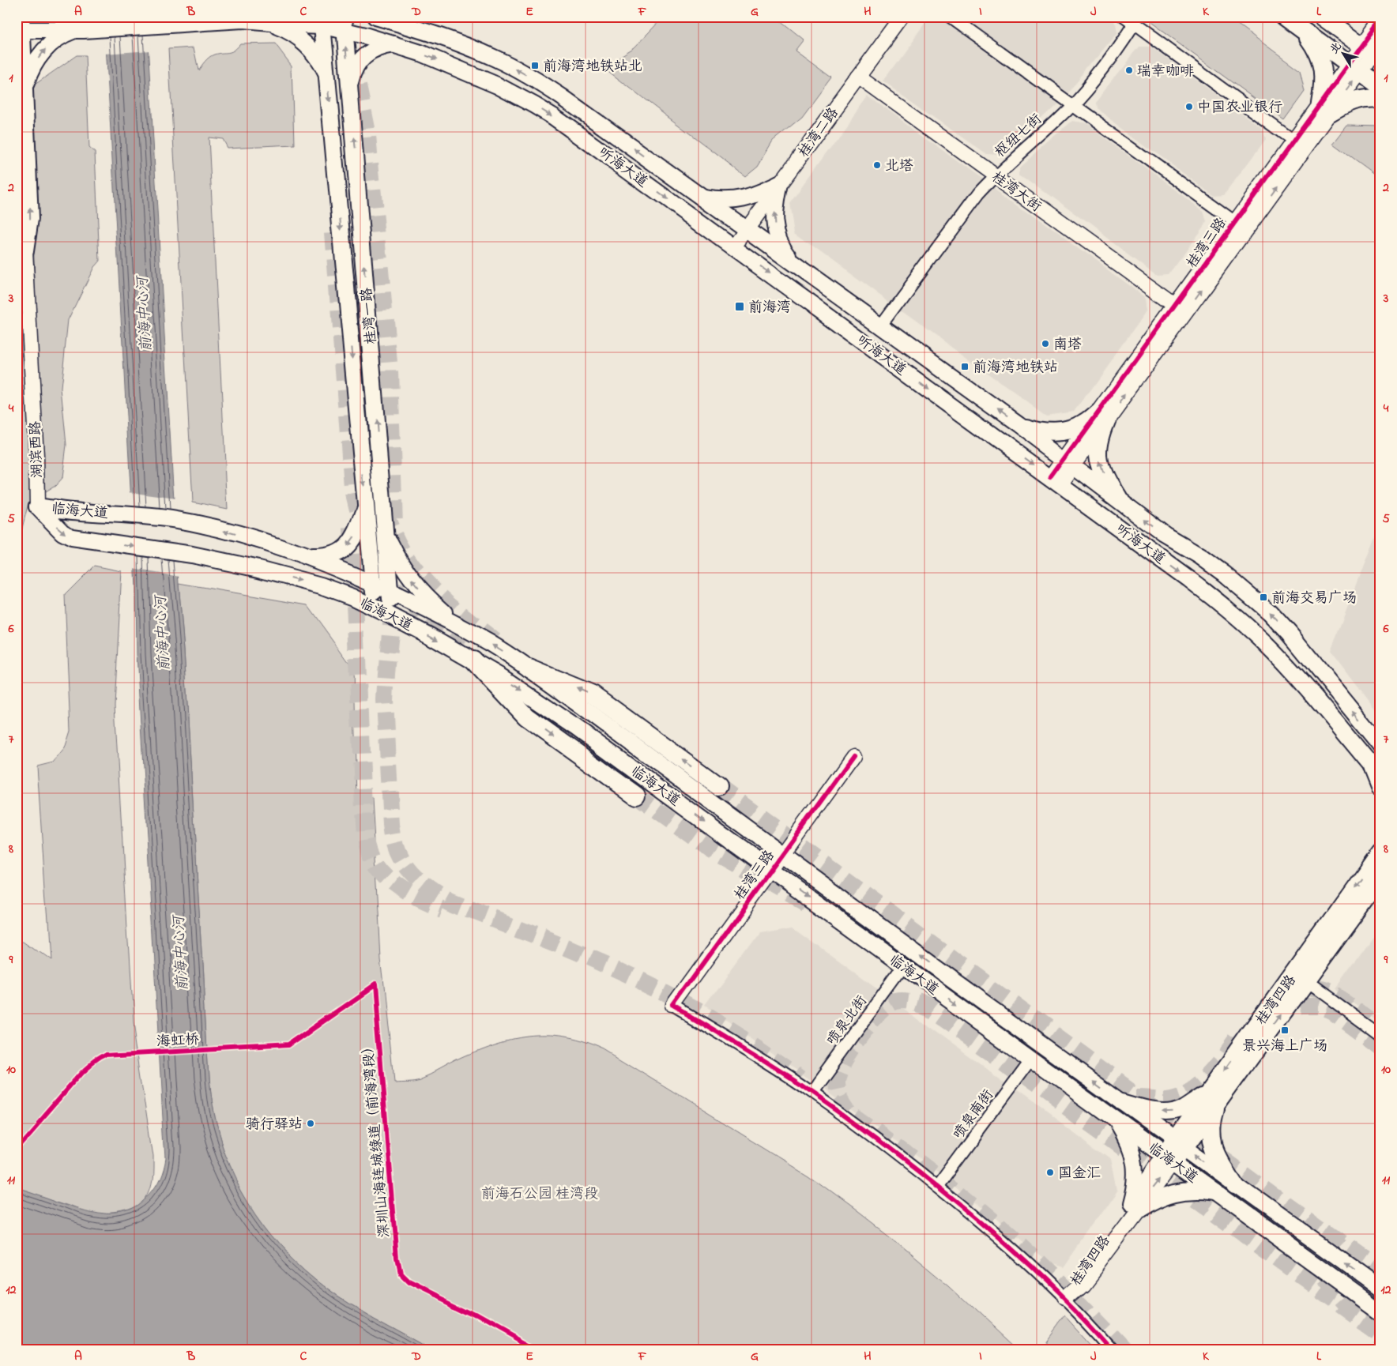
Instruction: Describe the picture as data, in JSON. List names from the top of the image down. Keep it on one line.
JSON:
{"streets":{"main road":["听海大道","桂湾一路","湖滨西路","临海大道","桂湾四路"],"street":["桂湾二路","枢纽七街","桂湾大街","桂湾三路","喷泉北街","喷泉南街"],"cycle path":["海虹桥"]},"crossings":[["桂湾二路","听海大道"],["桂湾二路","桂湾大街"],["枢纽七街","听海大道"],["枢纽七街","桂湾大街"],["听海大道","桂湾三路"],["听海大道","桂湾一路"],["桂湾大街","桂湾三路"],["桂湾三路","临海大道"],["桂湾一路","临海大道"],["湖滨西路","临海大道"],["临海大道","桂湾四路"],["临海大道","喷泉北街"],["临海大道","喷泉南街"]],"water":["前海中心河"],"parks":["前海石公园 桂湾段"],"places":{"transit":["前海湾地铁站北","前海湾","前海湾地铁站","前海交易广场","景兴海上广场"],"other":["瑞幸咖啡","中国农业银行","北塔","南塔","骑行驿站","国金汇"]},"north":"top left","grid":{"columns":["A","B","C","D","E","F","G","H","I","J","K","L"],"rows":["1","2","3","4","5","6","7","8","9","10","11","12"]}}
